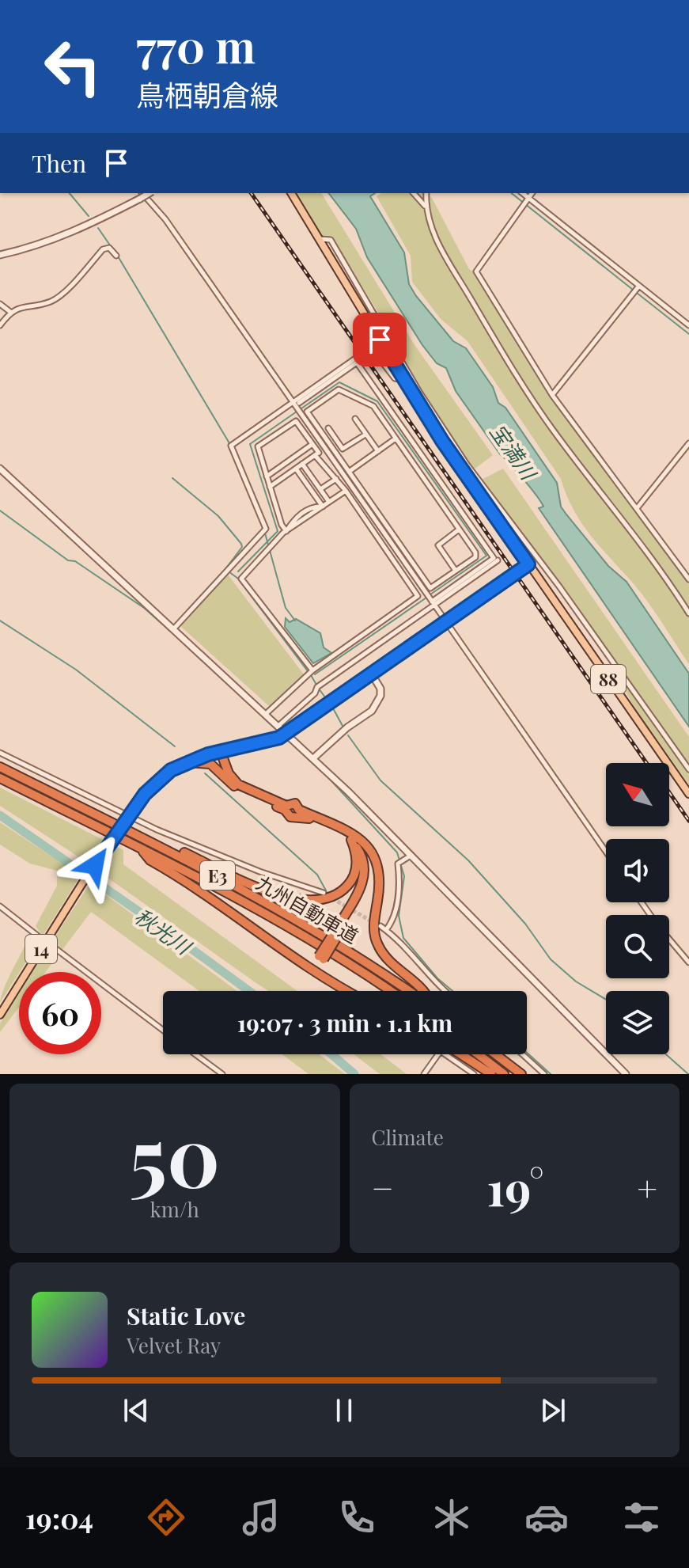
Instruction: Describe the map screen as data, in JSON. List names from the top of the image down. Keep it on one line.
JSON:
{"streets":{"highway":["E3","九州自動車道"],"main road":["88","14"]},"crossings":[["88","14"]],"water":["宝満川","秋光川"],"north":"top left","page":{"turn":["770 m","鳥栖朝倉線"],"then":"Then","limit":"60","trip":"19:07 · 3 min · 1.1 km","tile":[["50","km/h"],"Climate"],"heat":["−","19°","+"],"song":["Static Love","Velvet Ray"],"tabs":"19:04"}}
